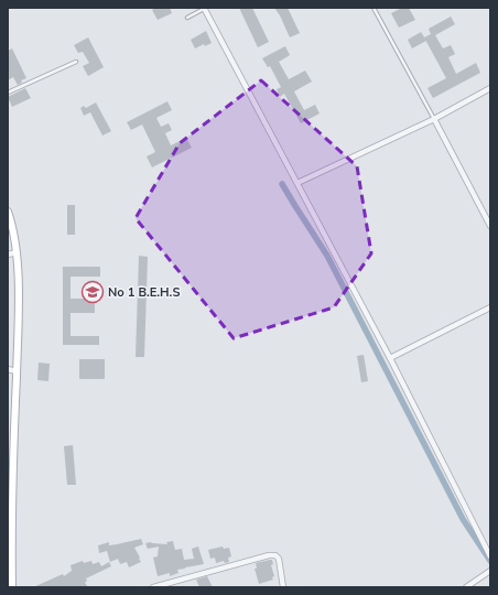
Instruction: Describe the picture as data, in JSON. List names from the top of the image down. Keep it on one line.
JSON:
{"places":{"school or university":["No 1 B.E.H.S"]}}
